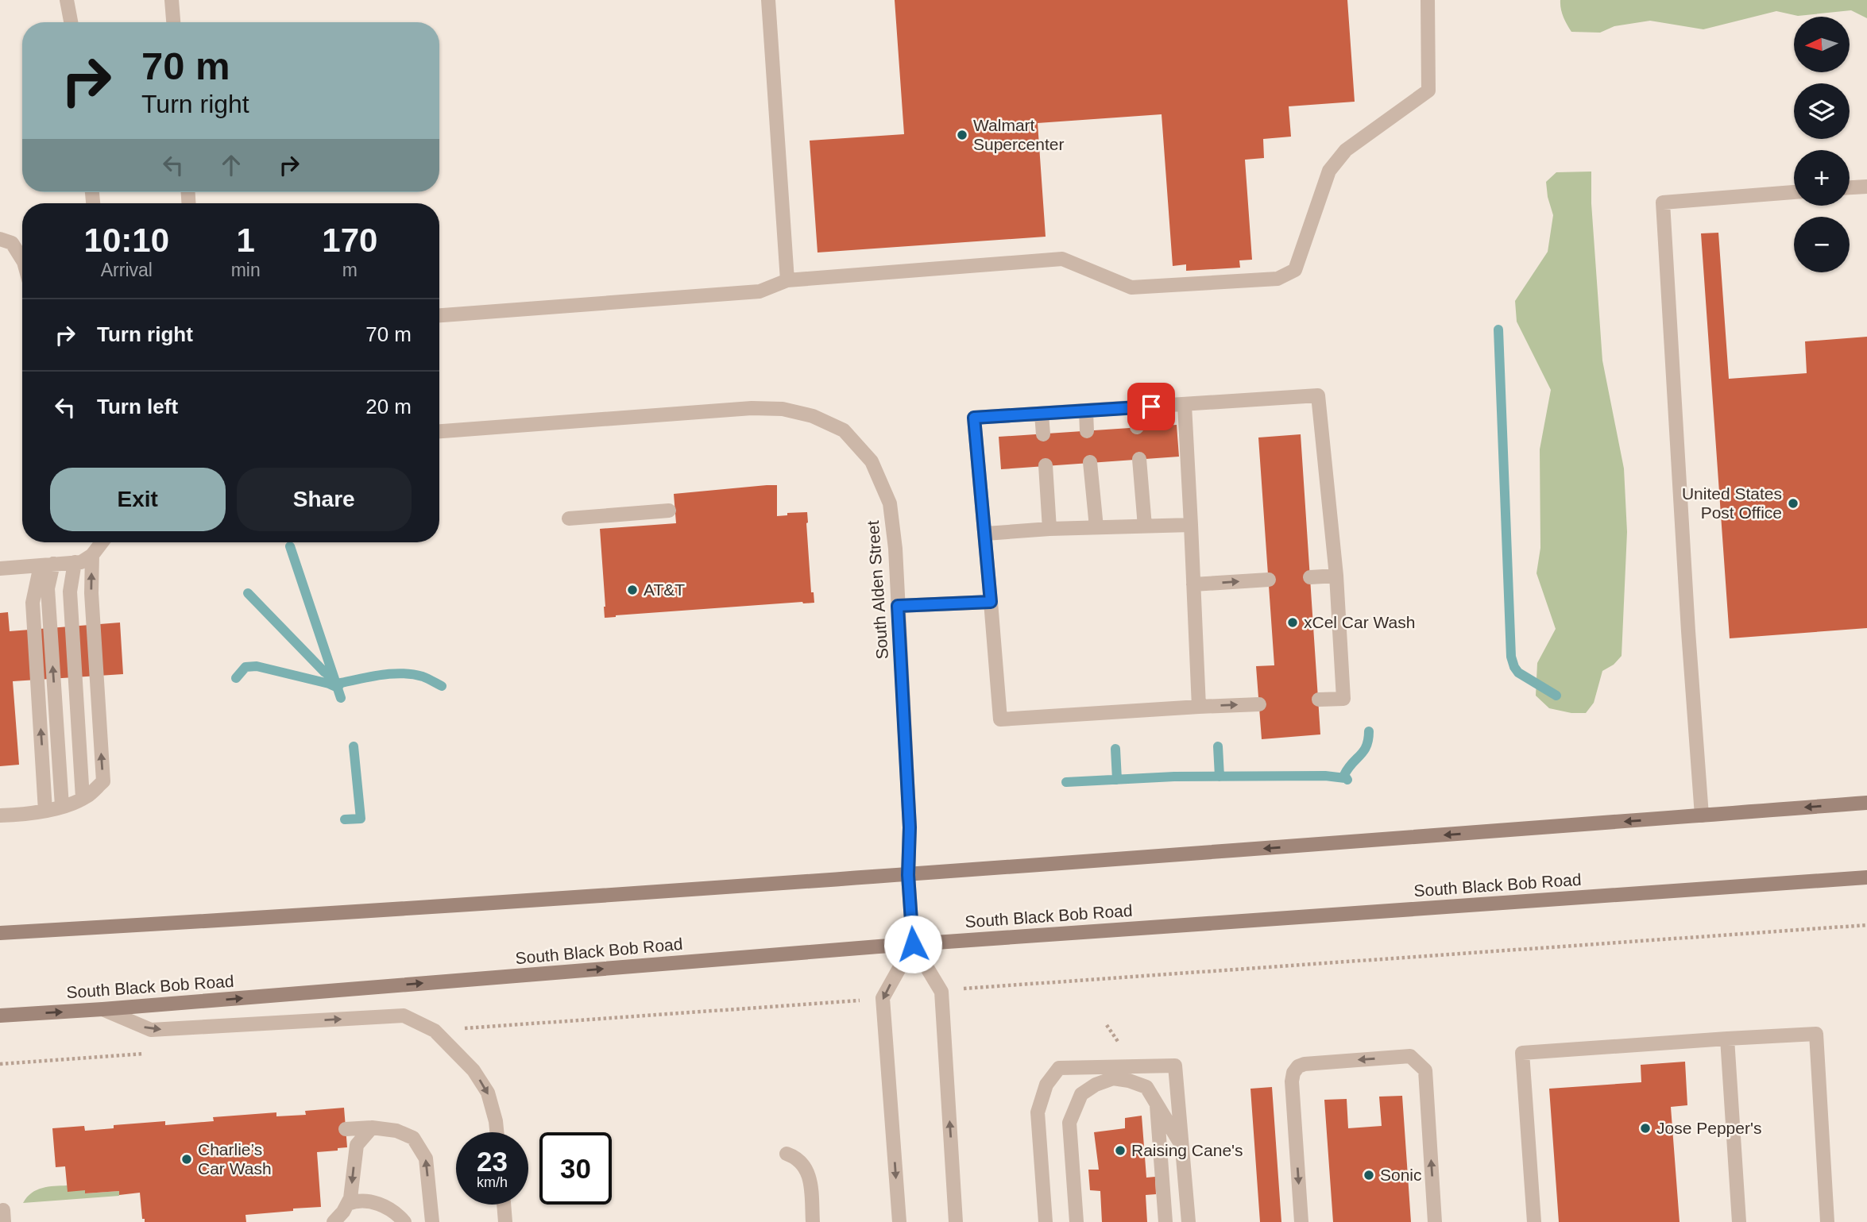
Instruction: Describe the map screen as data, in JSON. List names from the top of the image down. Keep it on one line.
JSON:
{"streets":{"main road":["South Black Bob Road"],"street":["South Alden Street"]},"crossings":[["South Alden Street","South Black Bob Road"]],"places":["Walmart Supercenter","United States Post Office","AT&T","xCel Car Wash","Jose Pepper's","Raising Cane's","Charlie’s Car Wash","Sonic"],"north":"left","page":{"map_buttons":["+","−"],"turn":["70 m","Turn right"],"eta":["10:10","Arrival","1","min","170","m"],"list":[{"name":"Turn right","value":"70 m"},{"name":"Turn left","value":"20 m"}],"buttons":["Exit","Share"],"speed":"23 km/h","limit":"30"}}
